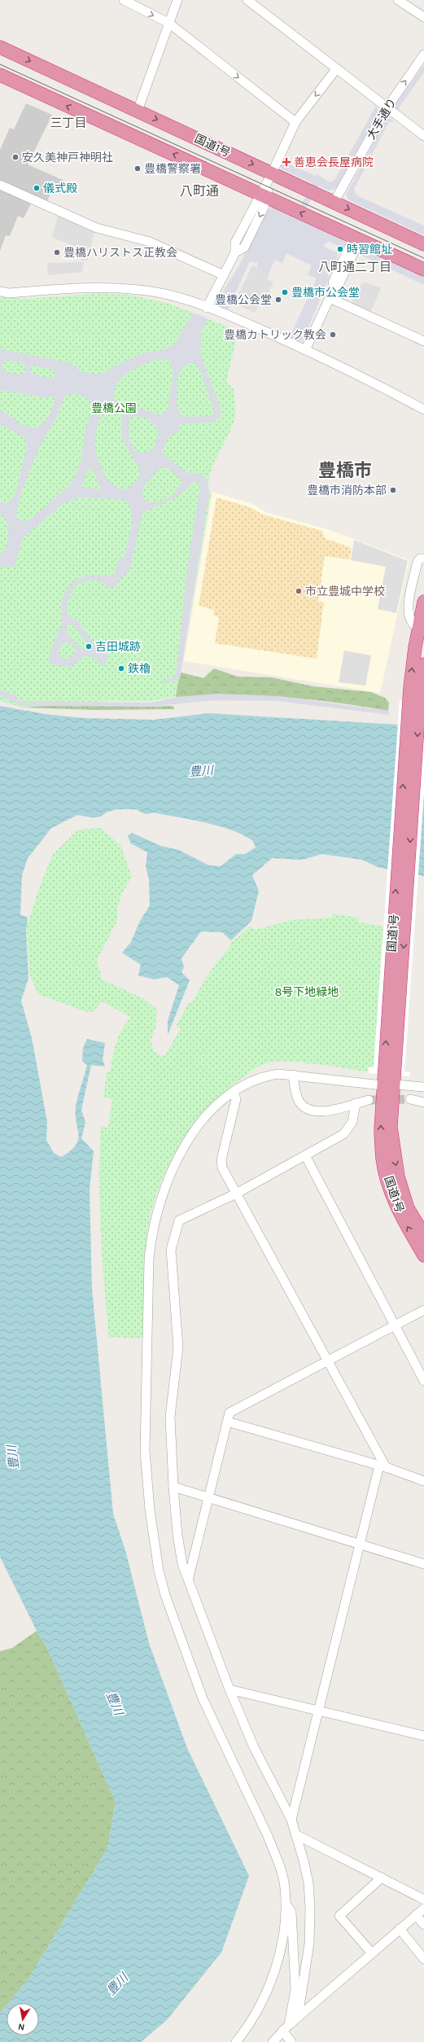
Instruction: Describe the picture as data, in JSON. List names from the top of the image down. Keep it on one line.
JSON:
{"streets":{"highway":["国道1号"],"street":["大手通り"]},"crossings":[["大手通り","国道1号"]],"one_way":["大手通り"],"districts":["三丁目","八町通","八町通二丁目","豊橋市"],"water":["豊川"],"parks":["豊橋公園","8号下地緑地"],"places":{"other":["安久美神戸神明社","豊橋警察署","儀式殿","時習館址","豊橋ハリストス正教会","豊橋市公会堂","豊橋公会堂","豊橋カトリック教会","豊橋市消防本部","市立豊城中学校","吉田城跡","鉄櫓"],"health":["善恵会長屋病院"]},"north":"bottom"}
